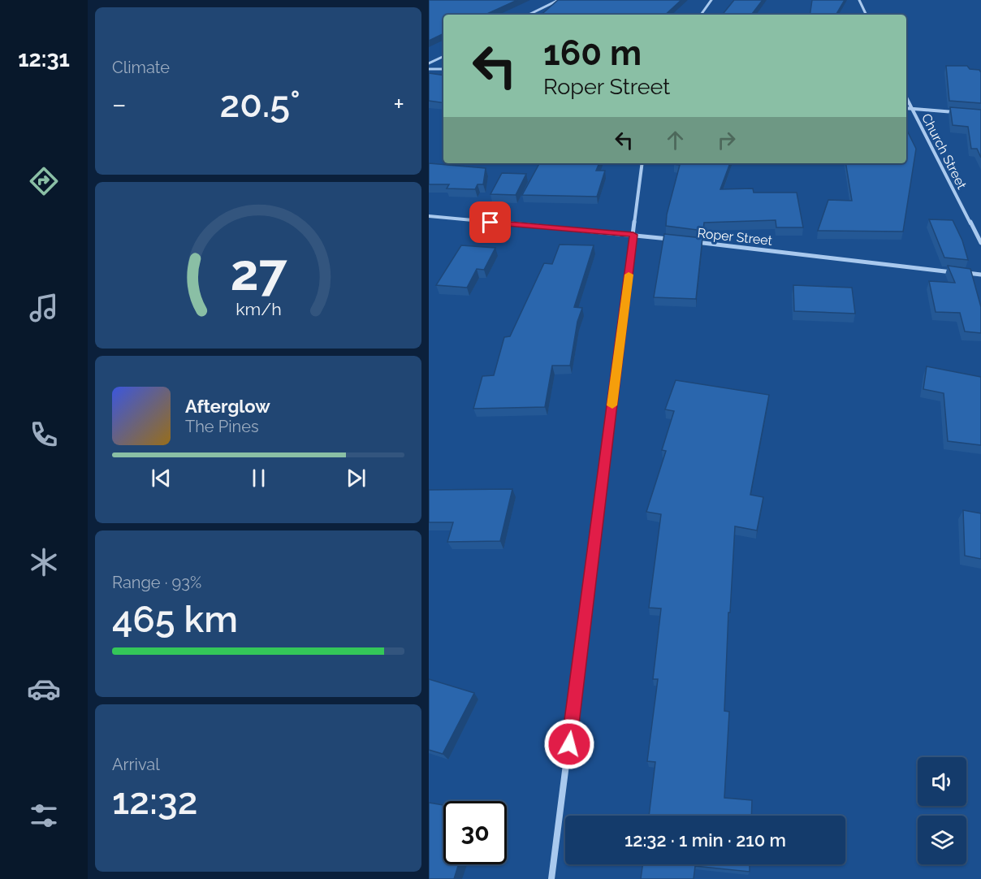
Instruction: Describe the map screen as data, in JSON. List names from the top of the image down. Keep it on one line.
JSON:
{"streets":{"street":["Church Street","Roper Street"]},"page":{"tabs":"12:31","tile":["Climate",["Range · 93%","465 km"],["Arrival","12:32"]],"turn":["160 m","Roper Street"],"heat":["−","20.5°","+"],"song":["Afterglow","The Pines"],"limit":"30","trip":"12:32 · 1 min · 210 m","gauge":["27","km/h"]}}
